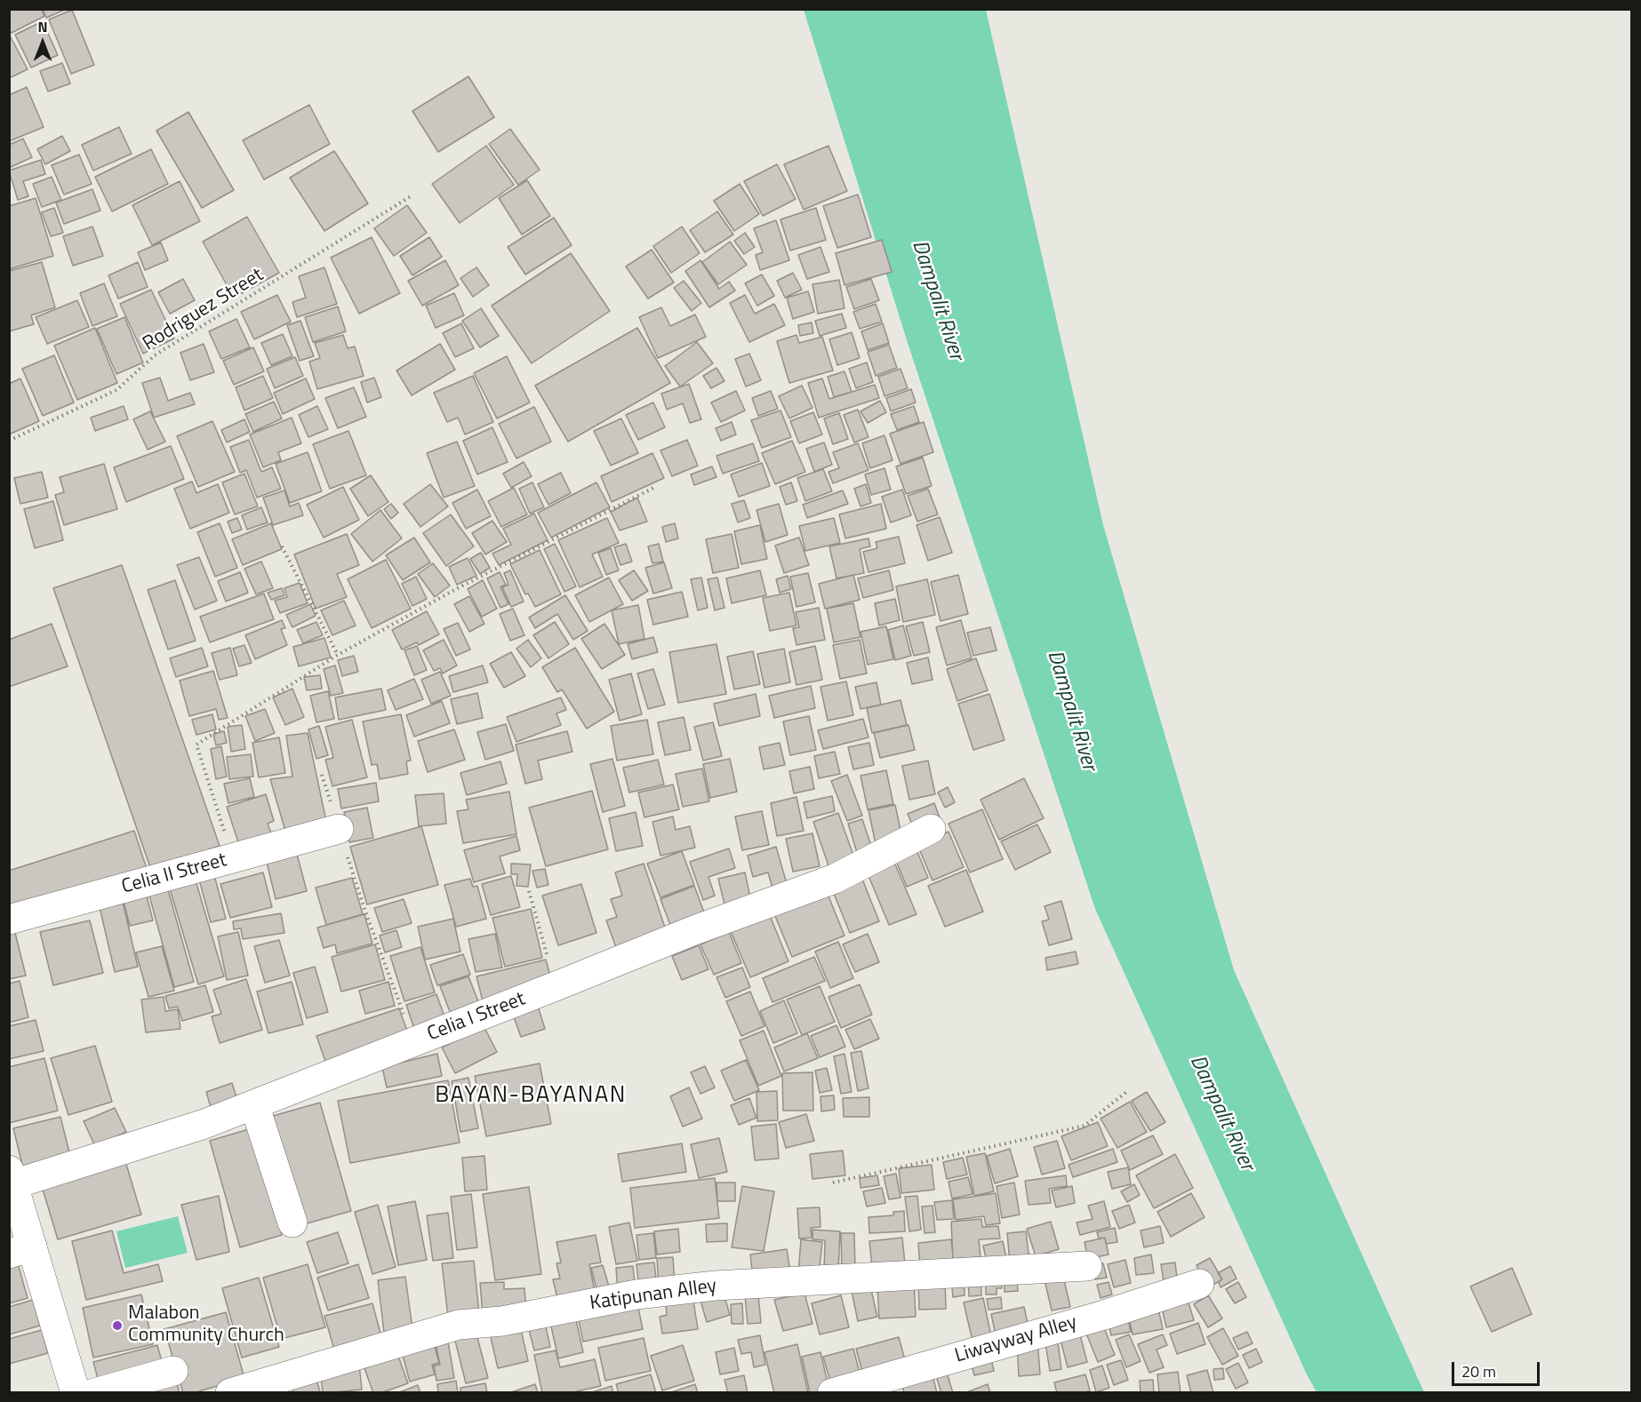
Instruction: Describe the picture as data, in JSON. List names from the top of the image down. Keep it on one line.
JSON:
{"streets":{"street":["Celia II Street","Celia I Street","Katipunan Alley","Liwayway Alley"],"path":["Rodriguez Street"]},"districts":["BAYAN-BAYANAN"],"water":["Dampalit River"],"places":["Malabon Community Church"],"scale_bar":"20 m","north":"top"}
